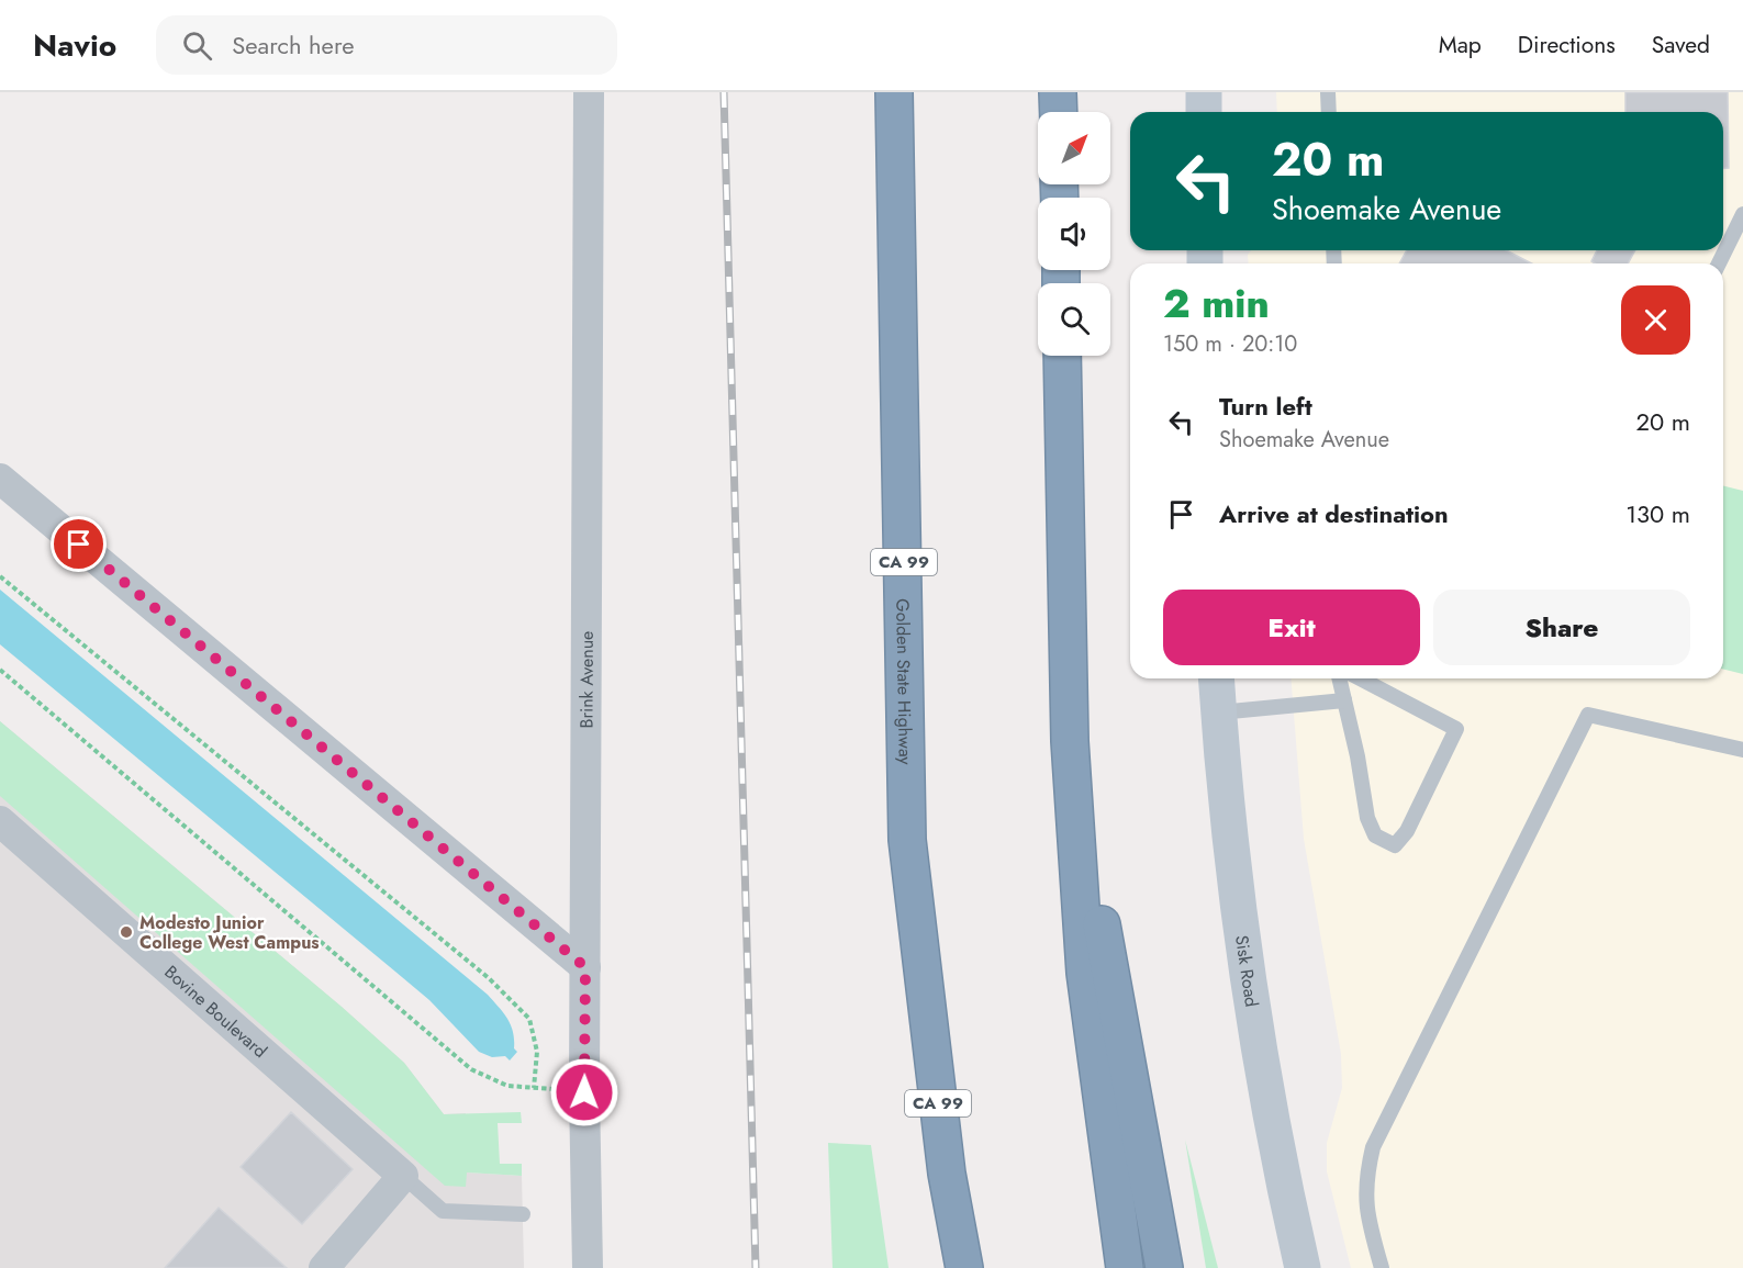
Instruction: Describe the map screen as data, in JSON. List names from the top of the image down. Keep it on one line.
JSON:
{"streets":{"highway":["CA 99","Golden State Highway"],"main road":["Sisk Road"],"street":["Brink Avenue","Bovine Boulevard"]},"places":["Modesto Junior College West Campus"],"north":"top right","page":{"header":"Navio","search":"Search here","nav":["Map","Directions","Saved"],"turn":["20 m","Shoemake Avenue"],"heading":["2 min","150 m · 20:10"],"list":[{"name":"Turn left","note":"Shoemake Avenue","value":"20 m"},{"name":"Arrive at destination","value":"130 m"}],"buttons":["Exit","Share"]}}
